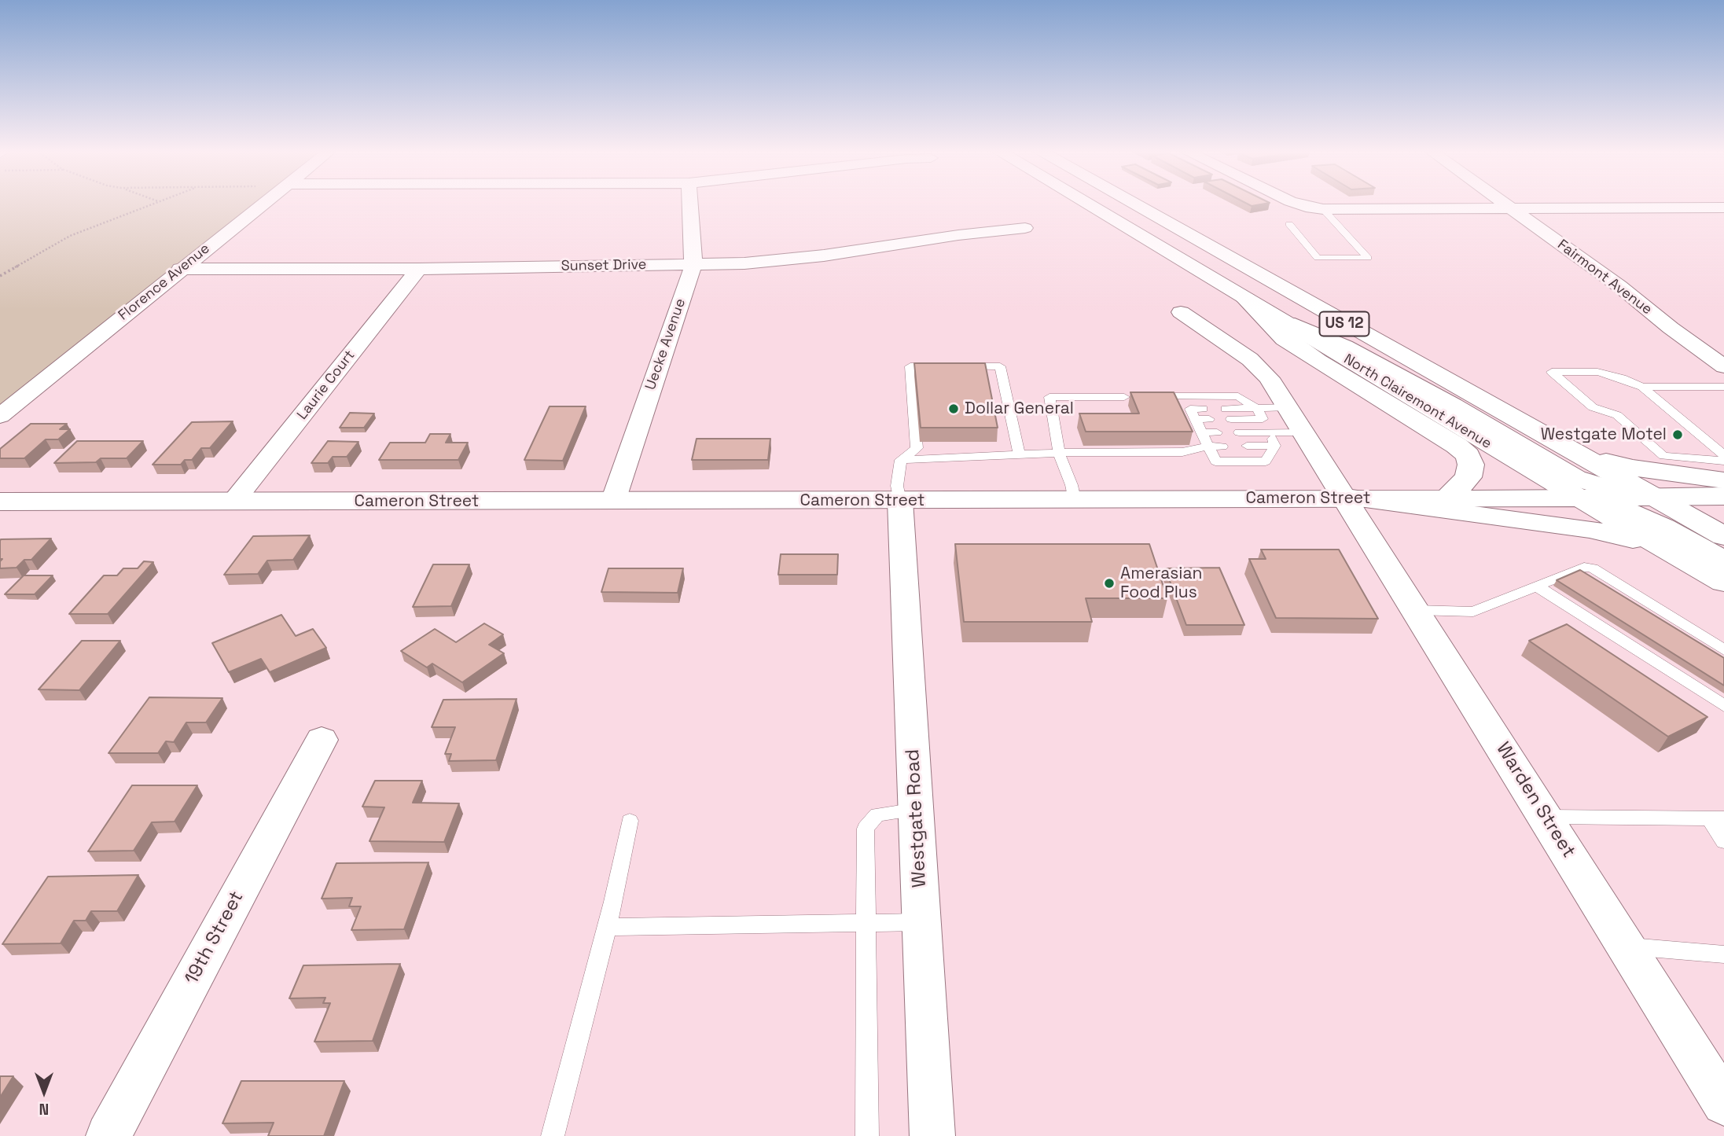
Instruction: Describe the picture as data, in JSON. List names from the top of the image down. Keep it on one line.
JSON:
{"streets":{"main road":["US 12","North Clairemont Avenue","Cameron Street"],"street":["Sunset Drive","Fairmont Avenue","Florence Avenue","Uecke Avenue","Laurie Court","Warden Street","Westgate Road","19th Street"]},"crossings":[["Sunset Drive","Florence Avenue"],["Sunset Drive","Uecke Avenue"],["Sunset Drive","Laurie Court"],["Uecke Avenue","Cameron Street"],["Laurie Court","Cameron Street"],["North Clairemont Avenue","Cameron Street"],["Cameron Street","Warden Street"],["Cameron Street","Westgate Road"]],"places":["Dollar General","Westgate Motel","Amerasian Food Plus"],"north":"bottom"}
